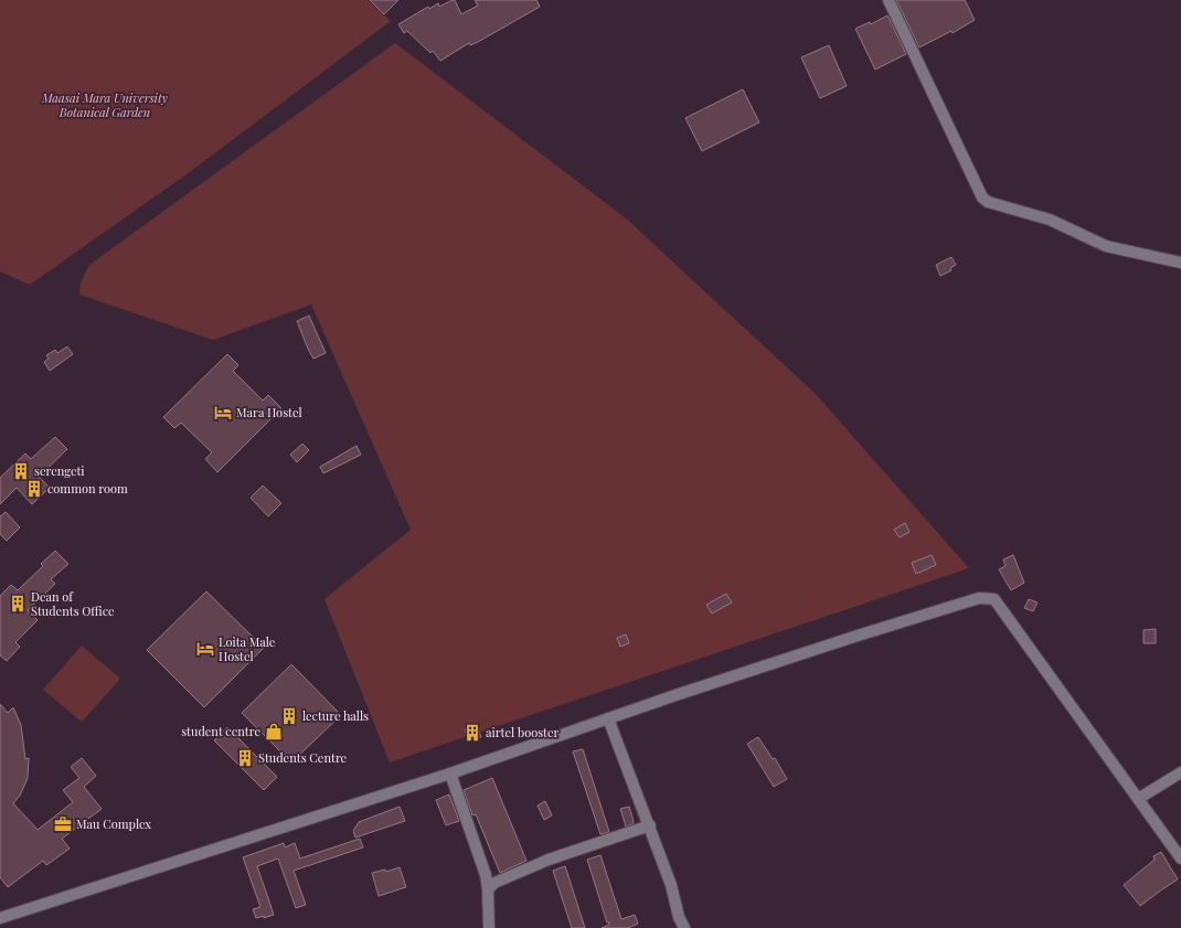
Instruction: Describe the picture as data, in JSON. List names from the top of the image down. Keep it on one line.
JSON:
{"parks":["Maasai Mara University Botanical Garden"],"places":{"hotel":["Mara Hostel","Loita Male Hostel"],"building":["serengeti","common room","Dean of Students Office","lecture halls","airtel booster","Students Centre"],"shop":["student centre"],"office":["Mau Complex"]}}
